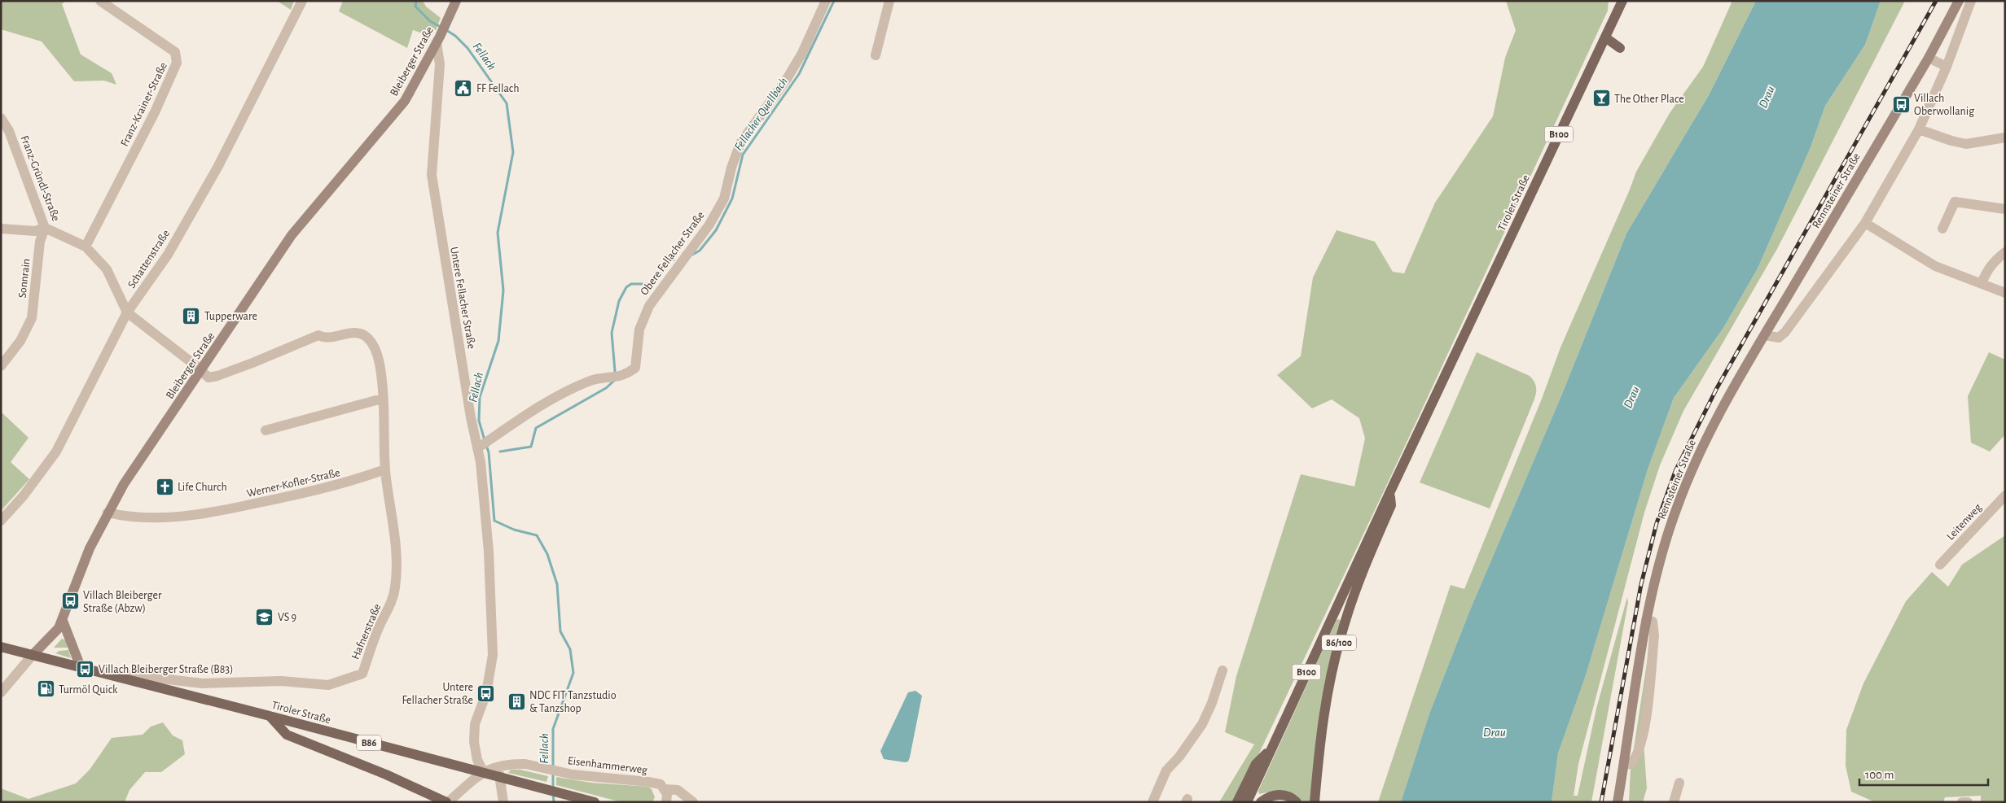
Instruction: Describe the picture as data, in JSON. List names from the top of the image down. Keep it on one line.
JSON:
{"streets":{"main road":["Bleiberger Straße","B100","Rennsteiner Straße","Tiroler Straße","86/100","B86"],"street":["Franz-Krainer-Straße","Franz-Gründl-Straße","Obere Fellacher Straße","Schattenstraße","Sonnrain","Untere Fellacher Straße","Werner-Kofler-Straße","Leitenweg","Hafnerstraße","Eisenhammerweg"]},"crossings":[["Bleiberger Straße","Franz-Gründl-Straße"],["Bleiberger Straße","Tiroler Straße"],["Bleiberger Straße","Untere Fellacher Straße"],["Bleiberger Straße","Werner-Kofler-Straße"],["Bleiberger Straße","Hafnerstraße"],["Franz-Krainer-Straße","Franz-Gründl-Straße"],["B100","Tiroler Straße"],["B100","86/100"],["Franz-Gründl-Straße","Schattenstraße"],["Franz-Gründl-Straße","Sonnrain"],["Franz-Gründl-Straße","Hafnerstraße"],["Tiroler Straße","Hafnerstraße"],["Tiroler Straße","86/100"],["Obere Fellacher Straße","Untere Fellacher Straße"],["Untere Fellacher Straße","Eisenhammerweg"],["Werner-Kofler-Straße","Hafnerstraße"]],"water":["Fellach","Drau","Fellacher Quellbach"],"places":{"public building":["FF Fellach"],"bar":["The Other Place"],"bus stop":["Villach Oberwollanig","Villach Bleiberger Straße (Abzw)","Villach Bleiberger Straße (B83)","Untere Fellacher Straße"],"building":["Tupperware","NDC FIT Tanzstudio & Tanzshop"],"church":["Life Church"],"school or university":["VS 9"],"fuel station":["Turmöl Quick"]},"scale_bar":"100 m"}
